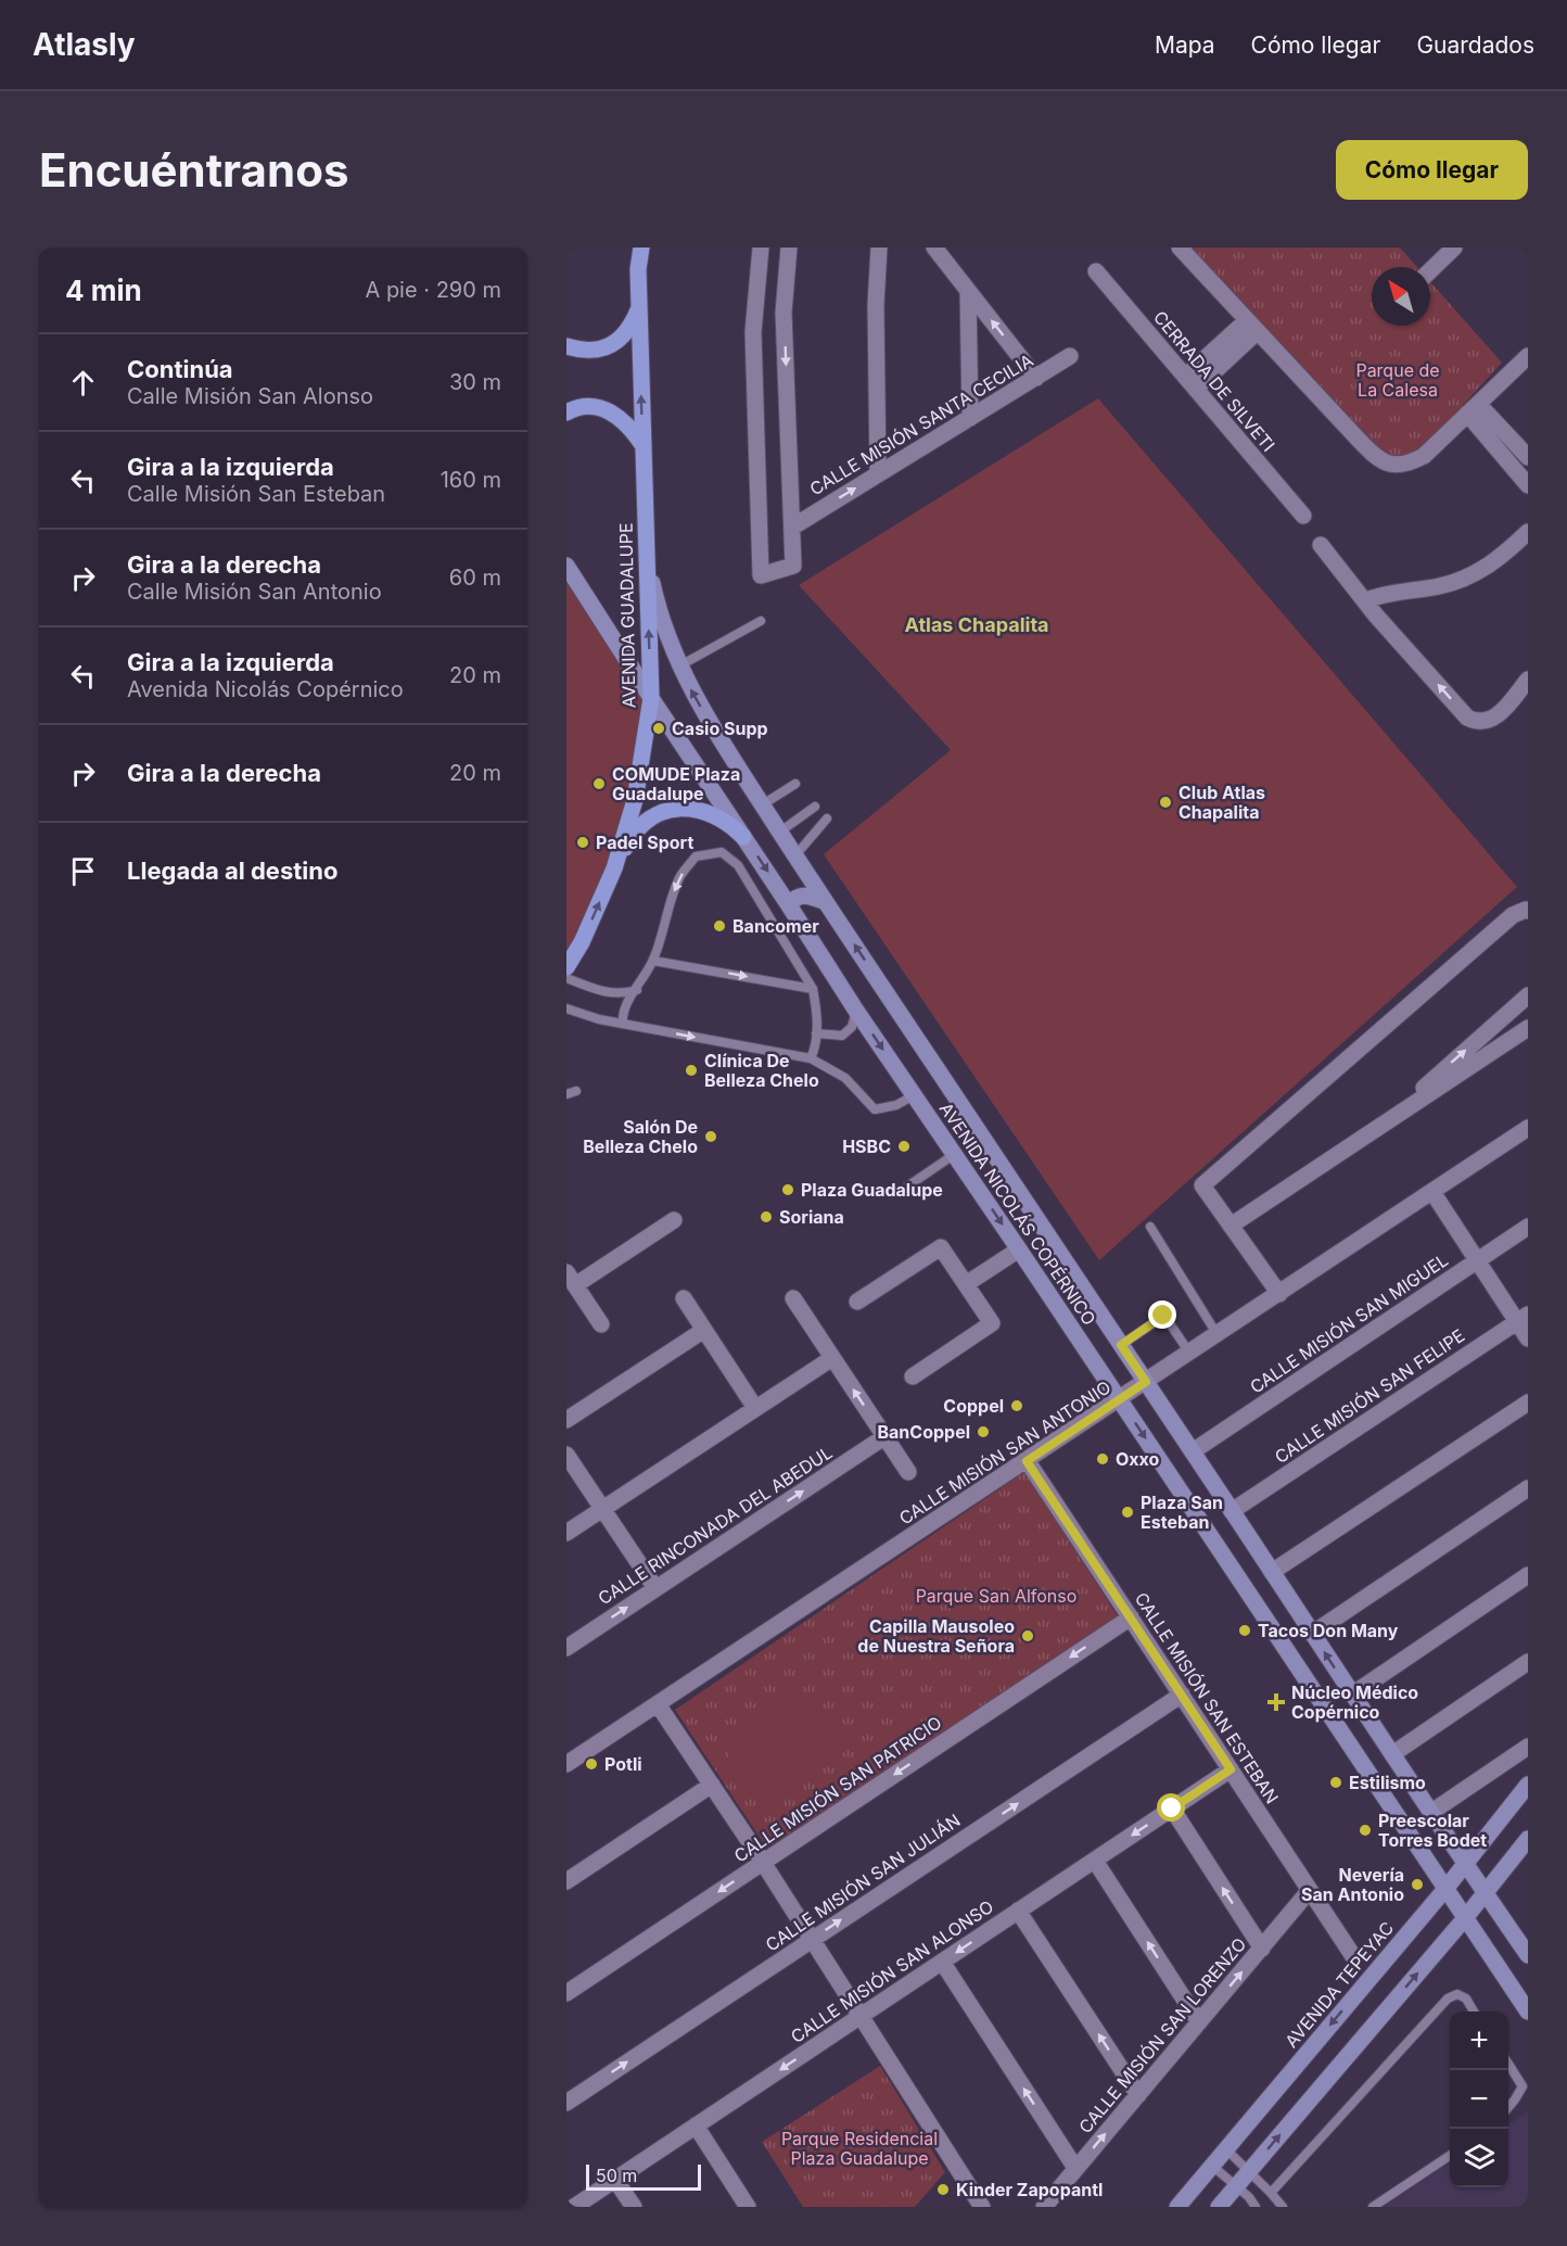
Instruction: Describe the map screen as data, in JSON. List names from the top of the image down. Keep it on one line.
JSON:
{"streets":{"main road":["AVENIDA GUADALUPE"],"street":["CERRADA DE SILVETI","CALLE MISIÓN SANTA CECILIA","AVENIDA NICOLÁS COPÉRNICO","CALLE MISIÓN SAN MIGUEL","CALLE MISIÓN SAN FELIPE","CALLE MISIÓN SAN ANTONIO","CALLE RINCONADA DEL ABEDUL","CALLE MISIÓN SAN ESTEBAN","CALLE MISIÓN SAN PATRICIO","CALLE MISIÓN SAN JULIÁN","CALLE MISIÓN SAN ALONSO","AVENIDA TEPEYAC","CALLE MISIÓN SAN LORENZO"]},"crossings":[["AVENIDA GUADALUPE","AVENIDA NICOLÁS COPÉRNICO"],["AVENIDA NICOLÁS COPÉRNICO","CALLE MISIÓN SAN MIGUEL"],["AVENIDA NICOLÁS COPÉRNICO","CALLE MISIÓN SAN FELIPE"],["AVENIDA NICOLÁS COPÉRNICO","CALLE MISIÓN SAN ANTONIO"],["AVENIDA NICOLÁS COPÉRNICO","AVENIDA TEPEYAC"],["CALLE MISIÓN SAN ANTONIO","CALLE MISIÓN SAN ESTEBAN"],["CALLE MISIÓN SAN ESTEBAN","CALLE MISIÓN SAN PATRICIO"],["CALLE MISIÓN SAN ESTEBAN","CALLE MISIÓN SAN JULIÁN"],["CALLE MISIÓN SAN ESTEBAN","CALLE MISIÓN SAN ALONSO"],["CALLE MISIÓN SAN ESTEBAN","CALLE MISIÓN SAN LORENZO"]],"one_way":["AVENIDA GUADALUPE","CALLE MISIÓN SAN PATRICIO","CALLE MISIÓN SAN JULIÁN","CALLE MISIÓN SAN ALONSO"],"districts":["Atlas Chapalita"],"parks":["Parque de La Calesa","Parque San Alfonso","Parque Residencial Plaza Guadalupe"],"places":{"other":["Casio Supp","COMUDE Plaza Guadalupe","Club Atlas Chapalita","Padel Sport","Bancomer","Clínica De Belleza Chelo","Salón De Belleza Chelo","HSBC","Plaza Guadalupe","Soriana","Coppel","BanCoppel","Oxxo","Plaza San Esteban","Tacos Don Many","Capilla Mausoleo de Nuestra Señora","Potli","Estilismo","Preescolar Torres Bodet","Nevería San Antonio","Kinder Zapopantl"],"health":["Núcleo Médico Copérnico"]},"scale_bar":"50 m","north":"top left","page":{"header":"Atlasly","nav":["Mapa","Cómo llegar","Guardados"],"buttons":"Cómo llegar","title":"Encuéntranos","heading":["4 min","A pie · 290 m"],"list":[["Continúa","Calle Misión San Alonso","30 m"],["Gira a la izquierda","Calle Misión San Esteban","160 m"],["Gira a la derecha","Calle Misión San Antonio","60 m"],["Gira a la izquierda","Avenida Nicolás Copérnico","20 m"],["Gira a la derecha","20 m"],"Llegada al destino"],"map_buttons":["+","−"],"scale":"50 m"}}
